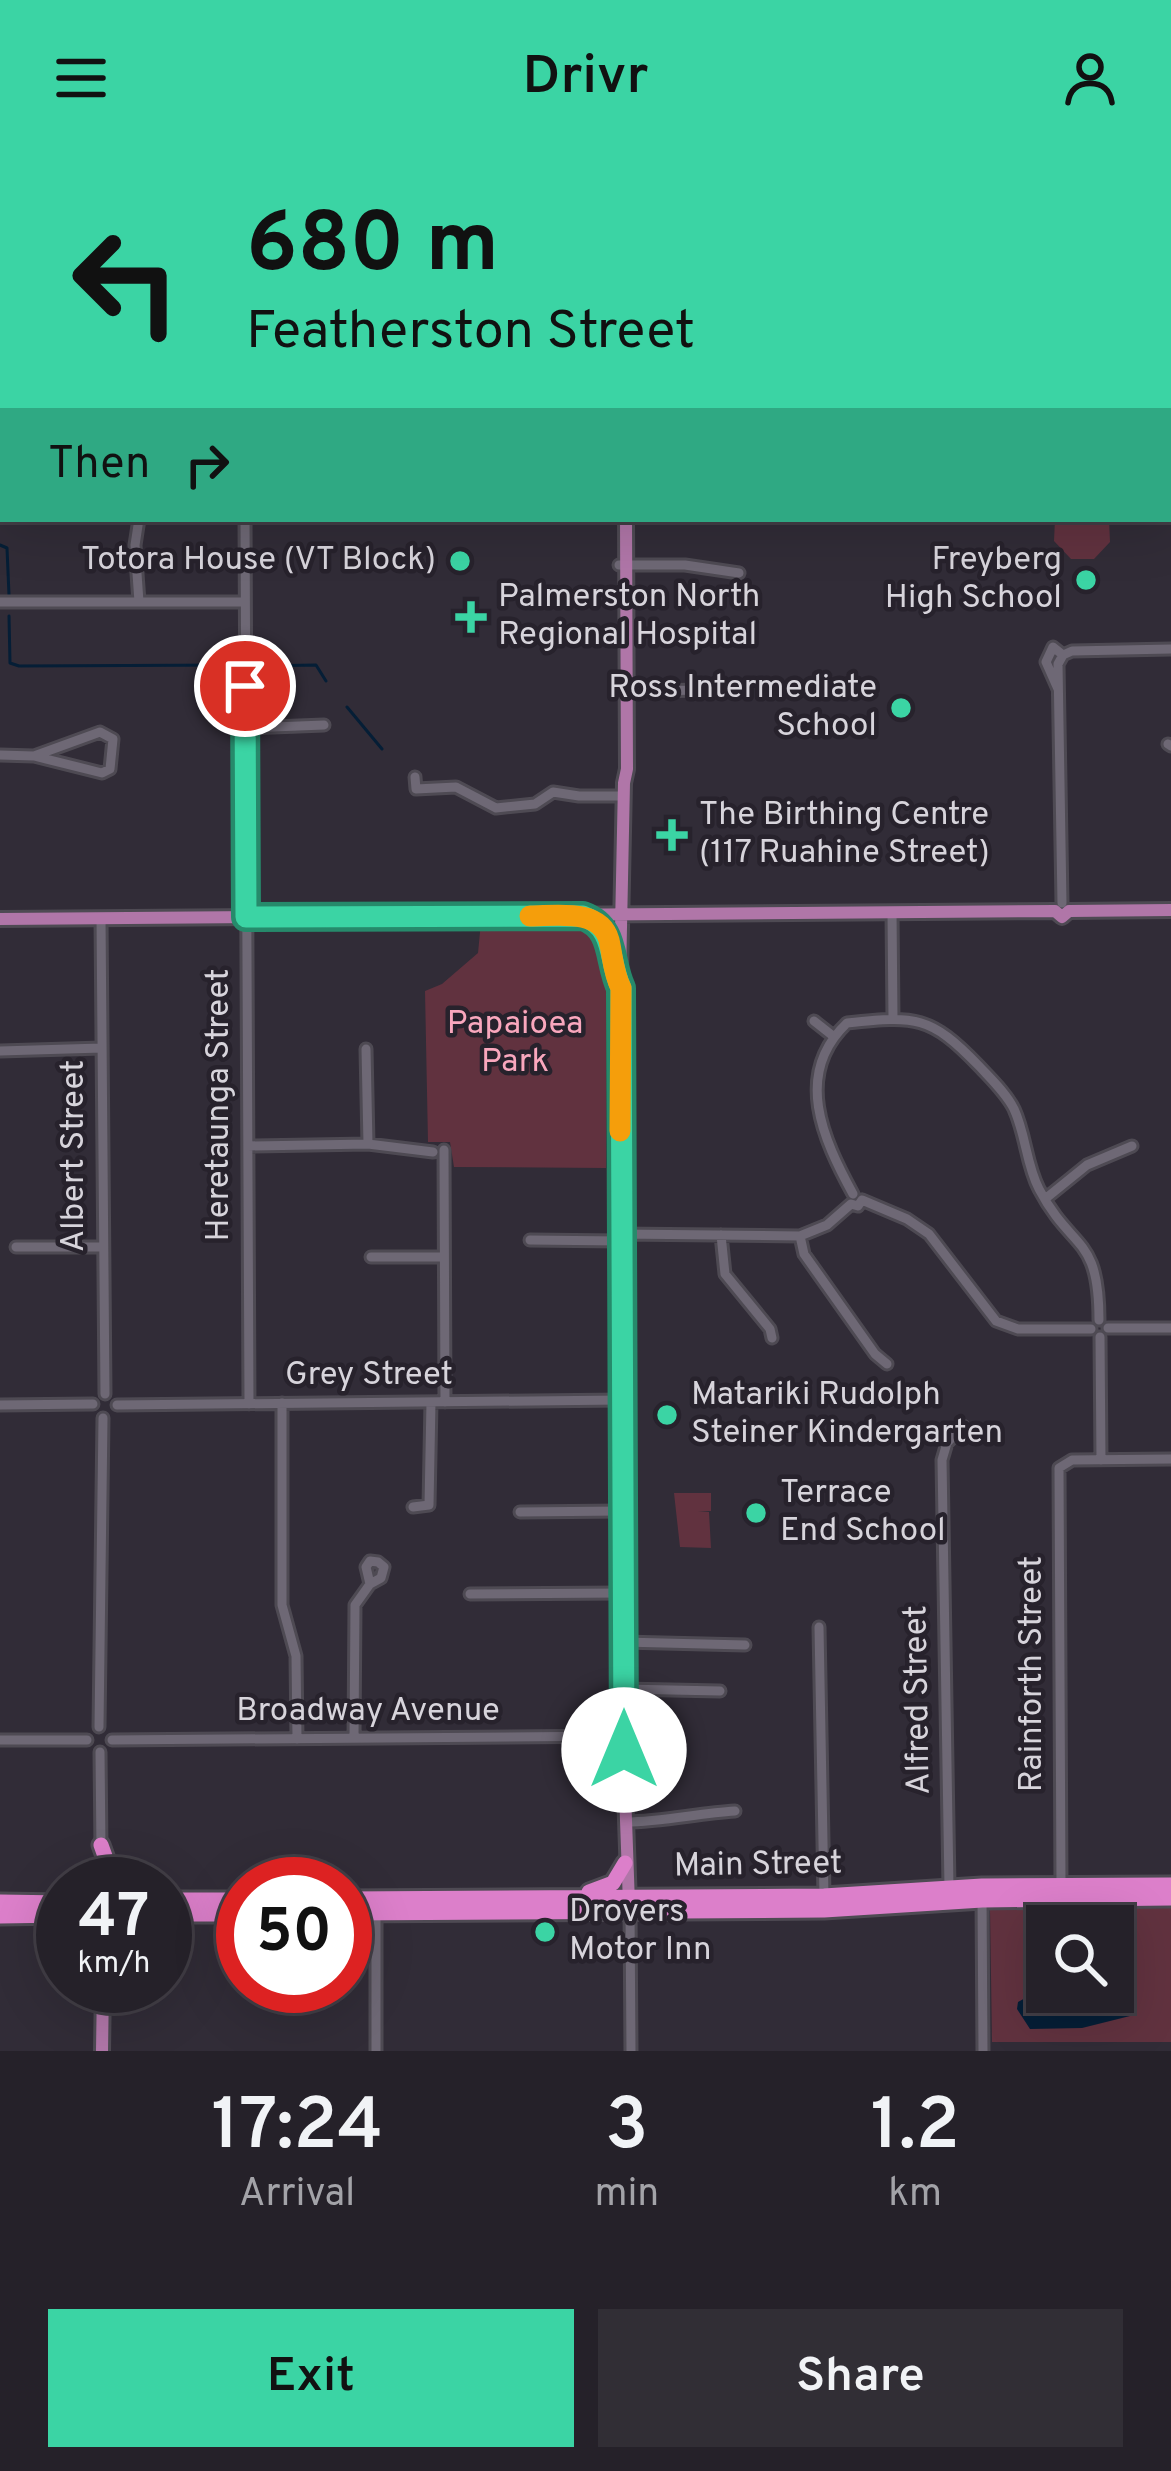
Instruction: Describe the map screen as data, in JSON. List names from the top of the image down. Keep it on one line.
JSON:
{"streets":{"highway":["Main Street"],"street":["Heretaunga Street","Albert Street","Grey Street","Rainforth Street","Alfred Street","Broadway Avenue"]},"crossings":[["Heretaunga Street","Grey Street"],["Albert Street","Grey Street"],["Rainforth Street","Main Street"],["Alfred Street","Main Street"]],"parks":["Papaioea Park"],"places":{"other":["Totora House (VT Block)","Freyberg High School","Ross Intermediate School","Matariki Rudolph Steiner Kindergarten","Terrace End School","Drovers Motor Inn"],"health":["Palmerston North Regional Hospital","The Birthing Centre (117 Ruahine Street)"]},"page":{"header":"Drivr","turn":["680 m","Featherston Street"],"then":"Then","speed":"47 km/h","limit":"50","eta":["17:24","Arrival","3","min","1.2","km"],"buttons":["Exit","Share"]}}
